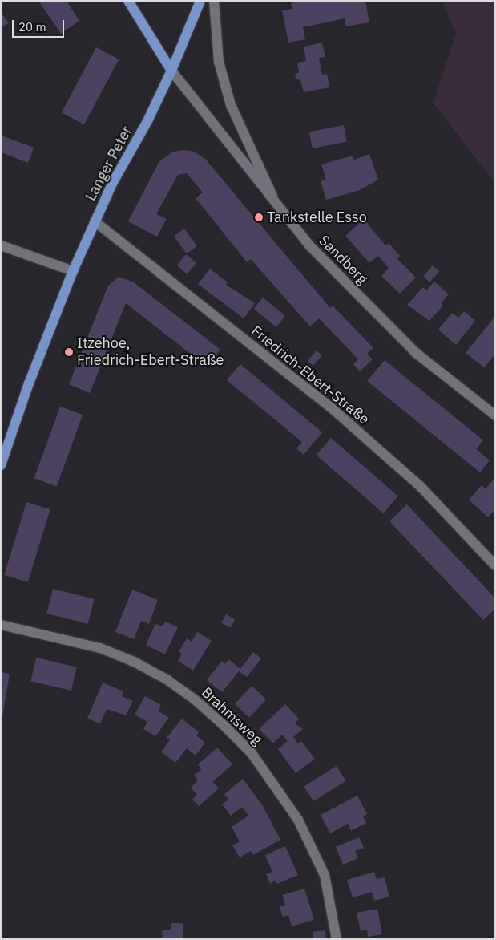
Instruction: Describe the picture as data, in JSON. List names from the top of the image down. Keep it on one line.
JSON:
{"streets":{"main road":["Langer Peter","Sandberg"],"street":["Friedrich-Ebert-Straße","Brahmsweg"]},"crossings":[["Langer Peter","Sandberg"],["Langer Peter","Friedrich-Ebert-Straße"]],"places":["Tankstelle Esso","Itzehoe, Friedrich-Ebert-Straße"],"scale_bar":"20 m"}
